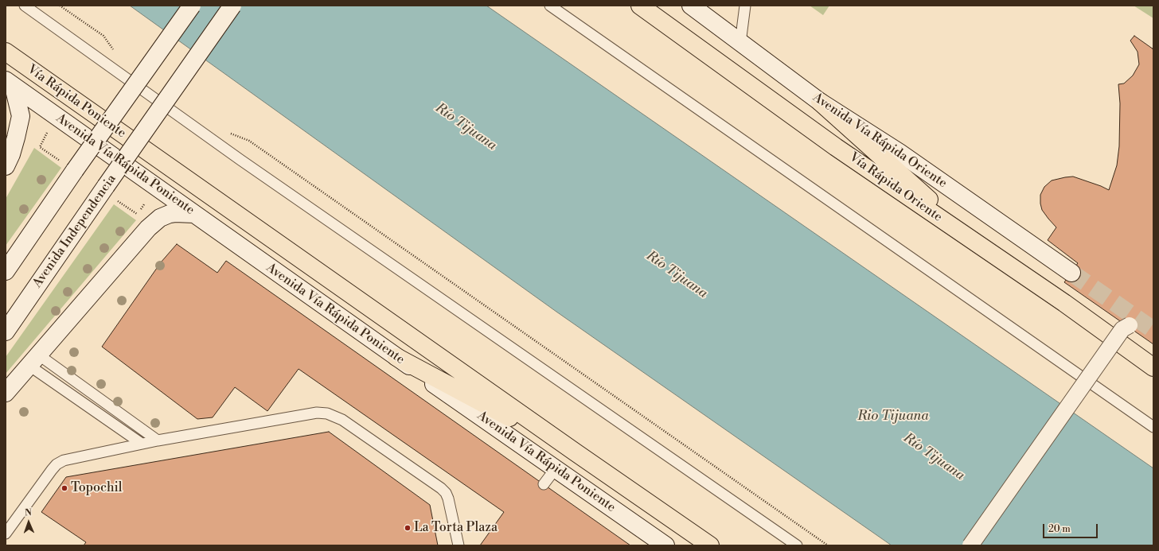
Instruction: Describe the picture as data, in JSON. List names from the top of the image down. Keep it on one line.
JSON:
{"streets":{"highway":["Vía Rápida Poniente","Avenida Vía Rápida Poniente","Vía Rápida Oriente"],"main road":["Avenida Vía Rápida Oriente","Avenida Independencia"]},"crossings":[["Vía Rápida Poniente","Avenida Vía Rápida Poniente"]],"water":["Río Tijuana","Rio Tijuana"],"places":["Topochil","La Torta Plaza"],"scale_bar":"20 m","north":"top"}
